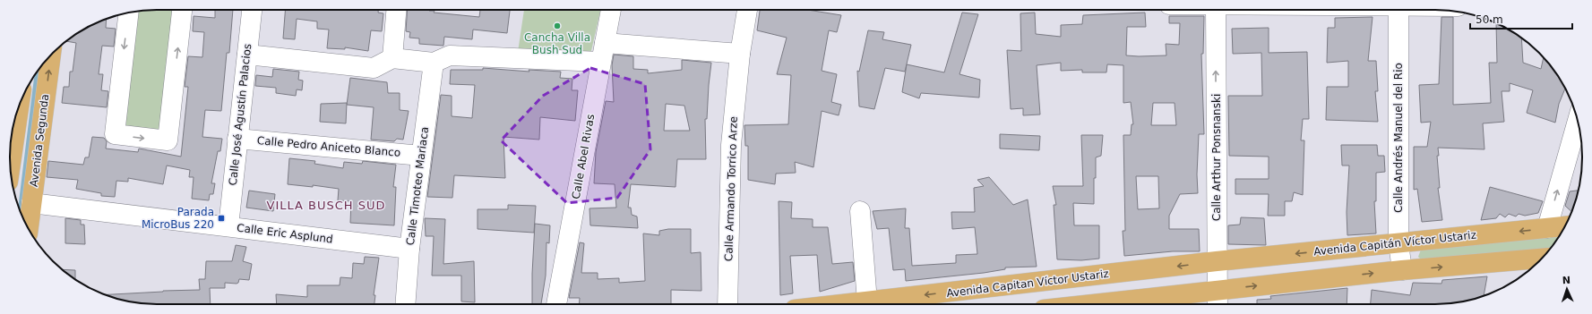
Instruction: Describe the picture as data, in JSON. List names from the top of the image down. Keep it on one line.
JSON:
{"streets":{"main road":["Avenida Segunda","Avenida Capitán Víctor Ustariz","Avenida Capitan Víctor Ustariz"],"street":["Calle José Agustín Palacios","Calle Andrés Manuel del Rio","Calle Pedro Aniceto Blanco","Calle Abel Rivas","Calle Arthur Ponsnanski","Calle Timoteo Mariaca","Calle Armando Torrico Arze","Calle Eric Asplund"]},"crossings":[["Calle José Agustín Palacios","Calle Pedro Aniceto Blanco"],["Calle José Agustín Palacios","Calle Eric Asplund"],["Calle Andrés Manuel del Rio","Avenida Capitán Víctor Ustariz"],["Avenida Segunda","Calle Eric Asplund"],["Calle Pedro Aniceto Blanco","Calle Timoteo Mariaca"],["Calle Arthur Ponsnanski","Avenida Capitán Víctor Ustariz"],["Calle Arthur Ponsnanski","Avenida Capitan Víctor Ustariz"],["Calle Timoteo Mariaca","Calle Eric Asplund"],["Avenida Capitán Víctor Ustariz","Avenida Capitan Víctor Ustariz"]],"one_way":["Calle Arthur Ponsnanski"],"districts":["VILLA BUSCH SUD"],"places":{"other":["Cancha Villa Bush Sud"],"transit":["Parada MicroBus 220"]},"scale_bar":"50 m","north":"top"}
